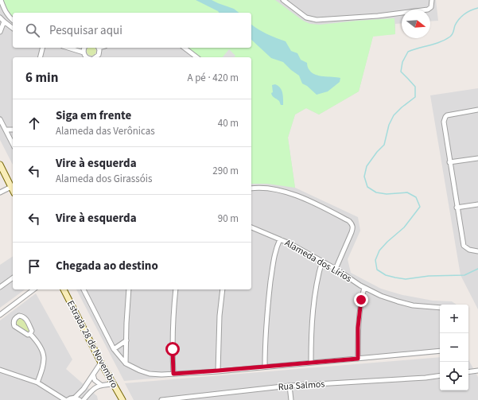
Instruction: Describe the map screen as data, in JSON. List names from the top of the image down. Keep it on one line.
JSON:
{"streets":{"street":["Alameda dos Lírios","Estrada 28 de Novembro","Rua Salmos"]},"north":"right","page":{"search":"Pesquisar aqui","heading":["6 min","A pé · 420 m"],"list":[["Siga em frente","Alameda das Verônicas","40 m"],["Vire à esquerda","Alameda dos Girassóis","290 m"],["Vire à esquerda","90 m"],"Chegada ao destino"],"map_buttons":["+","−"]}}
